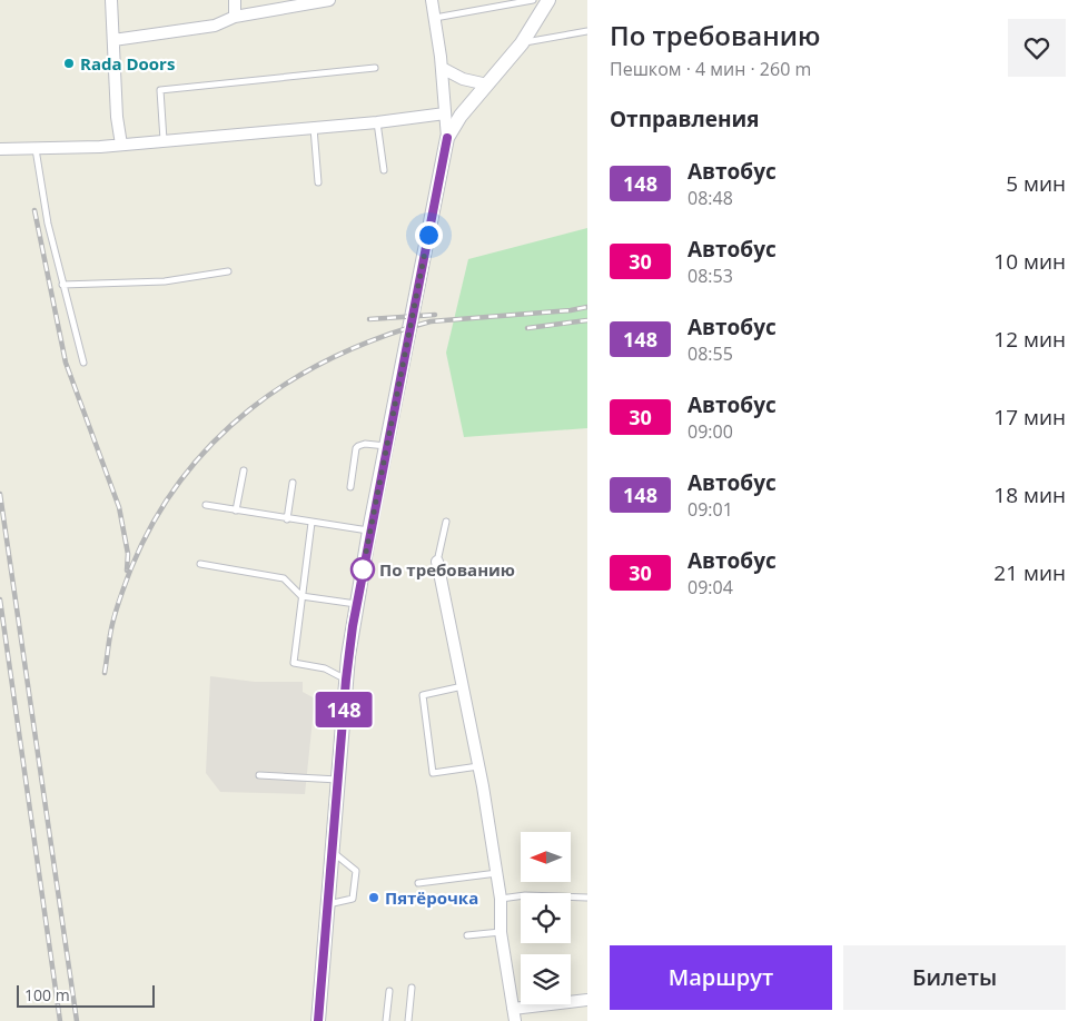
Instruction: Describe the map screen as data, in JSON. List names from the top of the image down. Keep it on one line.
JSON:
{"places":["Rada Doors","По требованию","Пятёрочка"],"lines":["bus line 148"],"scale_bar":"100 m","north":"left","page":{"on_map":"148","heading":[["По требованию","Пешком · 4 мин · 260 m"],"Отправления"],"list":[{"mark":"148","name":"Автобус","note":"08:48","value":"5 мин"},{"mark":"30","name":"Автобус","note":"08:53","value":"10 мин"},{"mark":"148","name":"Автобус","note":"08:55","value":"12 мин"},{"mark":"30","name":"Автобус","note":"09:00","value":"17 мин"},{"mark":"148","name":"Автобус","note":"09:01","value":"18 мин"},{"mark":"30","name":"Автобус","note":"09:04","value":"21 мин"}],"buttons":["Маршрут","Билеты"],"scale":"100 m"}}
